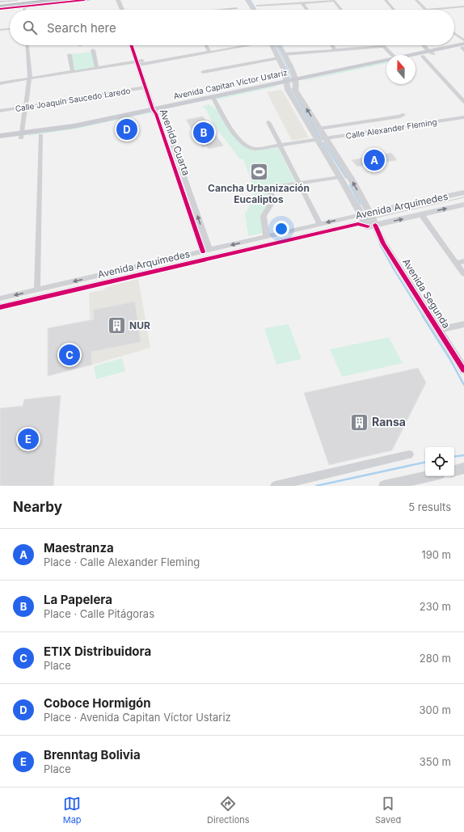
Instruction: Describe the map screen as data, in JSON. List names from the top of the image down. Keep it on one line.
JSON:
{"streets":{"main road":["Avenida Capitan Víctor Ustariz","Avenida Arquímedes","Avenida Segunda"],"street":["Calle Joaquín Saucedo Laredo","Calle Alexander Fleming","Avenida Cuarta"]},"crossings":[["Avenida Capitan Víctor Ustariz","Calle Alexander Fleming"],["Avenida Capitan Víctor Ustariz","Avenida Cuarta"],["Avenida Capitan Víctor Ustariz","Avenida Segunda"],["Calle Joaquín Saucedo Laredo","Avenida Cuarta"],["Calle Alexander Fleming","Avenida Segunda"],["Avenida Cuarta","Avenida Arquímedes"],["Avenida Arquímedes","Avenida Segunda"]],"places":{"sports":["Cancha Urbanización Eucaliptos"],"building":["NUR","Ransa"]},"north":"top","page":{"search":"Search here","pins":["D","B","A","C","E"],"heading":["Nearby","5 results"],"list":[{"mark":"A","name":"Maestranza","note":"Place · Calle Alexander Fleming","value":"190 m"},{"mark":"B","name":"La Papelera","note":"Place · Calle Pitágoras","value":"230 m"},{"mark":"C","name":"ETIX Distribuidora","note":"Place","value":"280 m"},{"mark":"D","name":"Coboce Hormigón","note":"Place · Avenida Capitan Víctor Ustariz","value":"300 m"},{"mark":"E","name":"Brenntag Bolivia","note":"Place","value":"350 m"}],"nav":["Map","Directions","Saved"]}}
